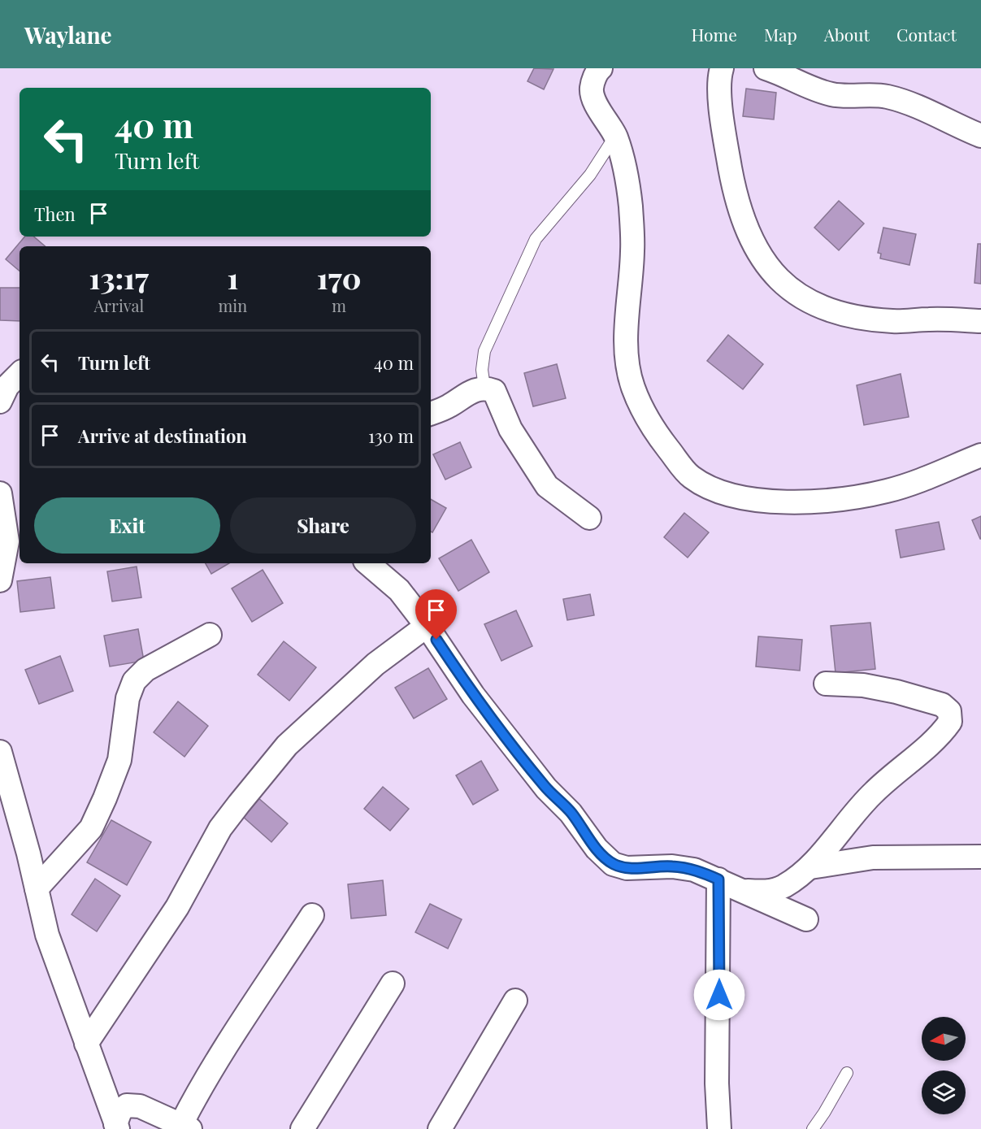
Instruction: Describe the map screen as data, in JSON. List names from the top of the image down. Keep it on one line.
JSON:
{"north":"left","page":{"header":"Waylane","nav":["Home","Map","About","Contact"],"turn":["40 m","Turn left"],"then":"Then","eta":["13:17","Arrival","1","min","170","m"],"list":[{"name":"Turn left","value":"40 m"},{"name":"Arrive at destination","value":"130 m"}],"buttons":["Exit","Share"]}}
